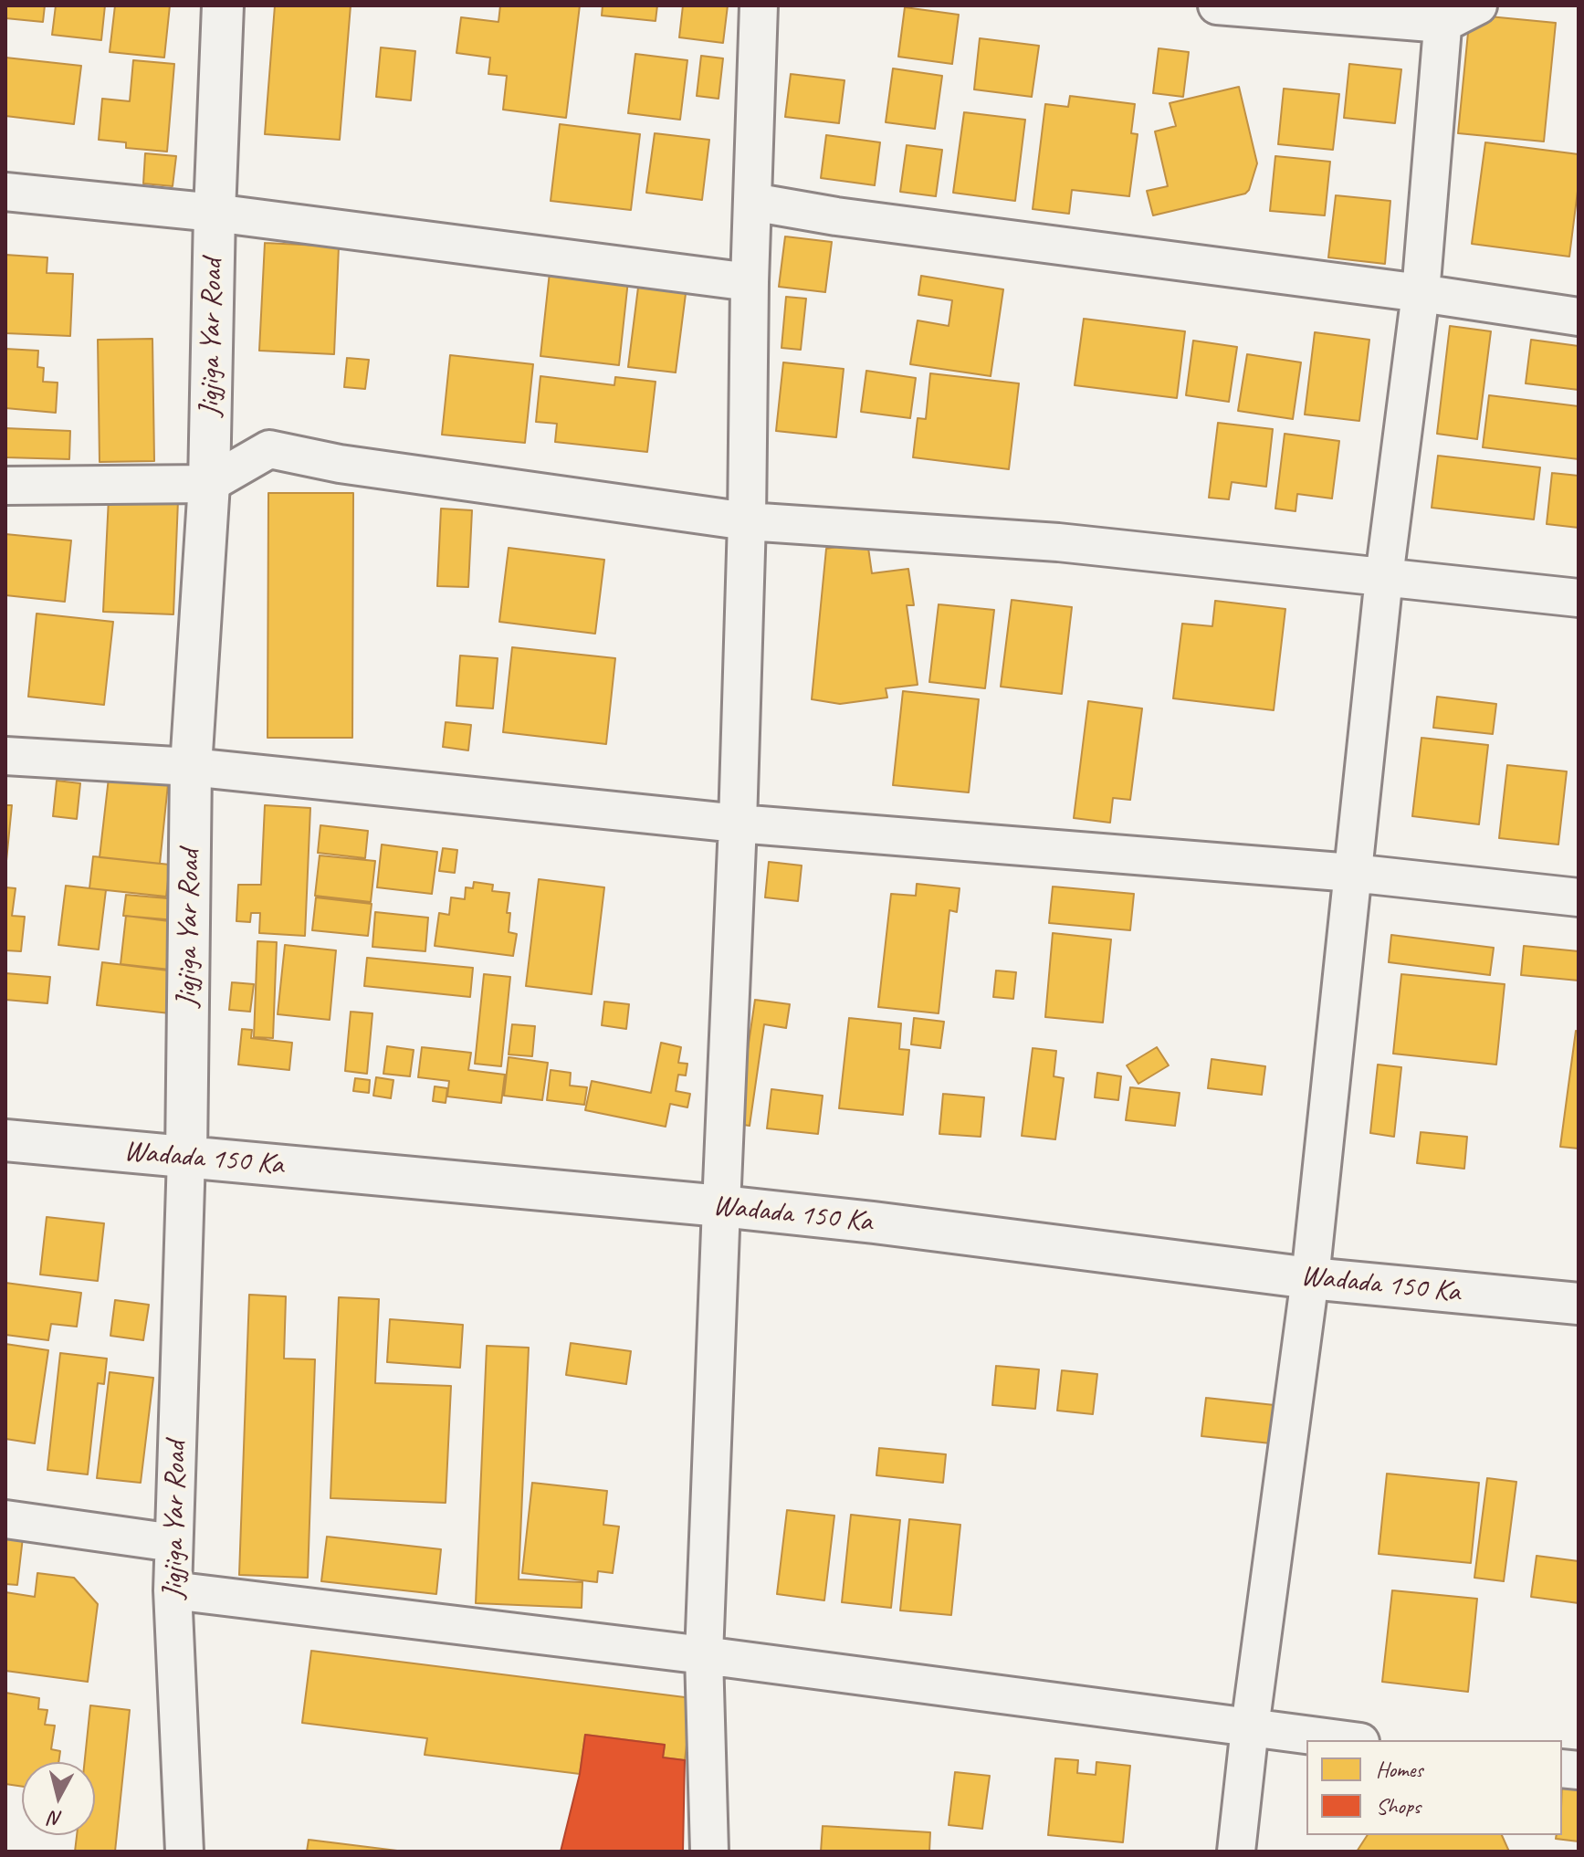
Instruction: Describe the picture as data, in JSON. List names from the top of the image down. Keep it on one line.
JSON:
{"streets":{"street":["Jigjiga Yar Road","Wadada 150 Ka"]},"crossings":[["Jigjiga Yar Road","Wadada 150 Ka"]],"legend":["Homes","Shops"],"north":"bottom"}
